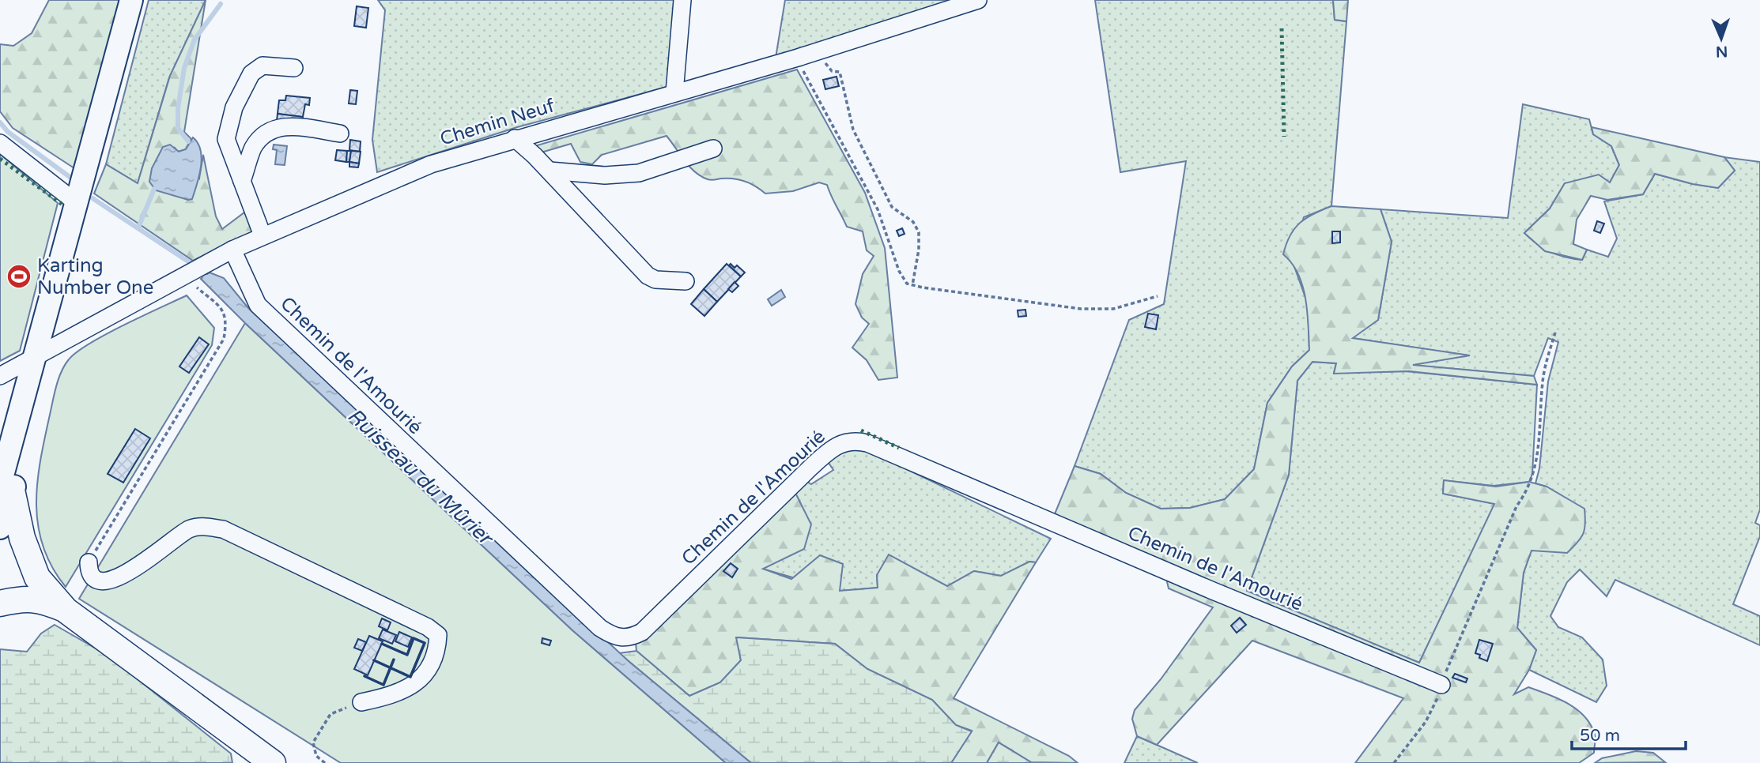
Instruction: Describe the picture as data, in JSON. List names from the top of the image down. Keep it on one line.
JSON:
{"streets":{"street":["Chemin Neuf","Chemin de l'Amourié"]},"crossings":[["Chemin Neuf","Chemin de l'Amourié"]],"water":["Ruisseau du Mûrier"],"places":{"sports":["Karting Number One"]},"scale_bar":"50 m","north":"bottom"}
